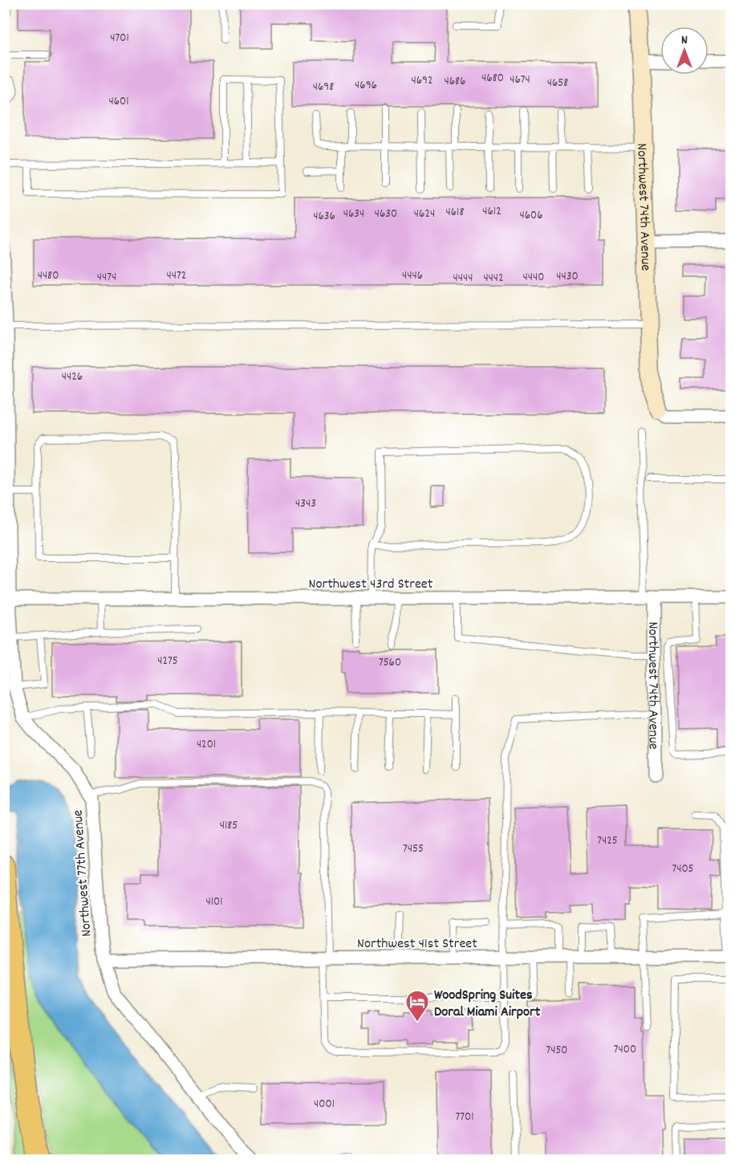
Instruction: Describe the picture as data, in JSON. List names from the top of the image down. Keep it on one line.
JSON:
{"streets":{"street":["Northwest 74th Avenue","Northwest 43rd Street","Northwest 77th Avenue","Northwest 41st Street"]},"crossings":[["Northwest 74th Avenue","Northwest 43rd Street"],["Northwest 43rd Street","Northwest 77th Avenue"],["Northwest 77th Avenue","Northwest 41st Street"]],"places":{"hotel":["WoodSpring Suites Doral Miami Airport"]},"house_numbers":["4701","4680","4674","4692","4686","4658","4696","4698","4601","4612","4618","4634","4630","4624","4606","4636","4480","4472","4446","4430","4474","4440","4444","4442","4426","4343","4275","7560","4201","4185","7425","7455","7405","4101","7400","7450","4001","7701"],"north":"top"}
